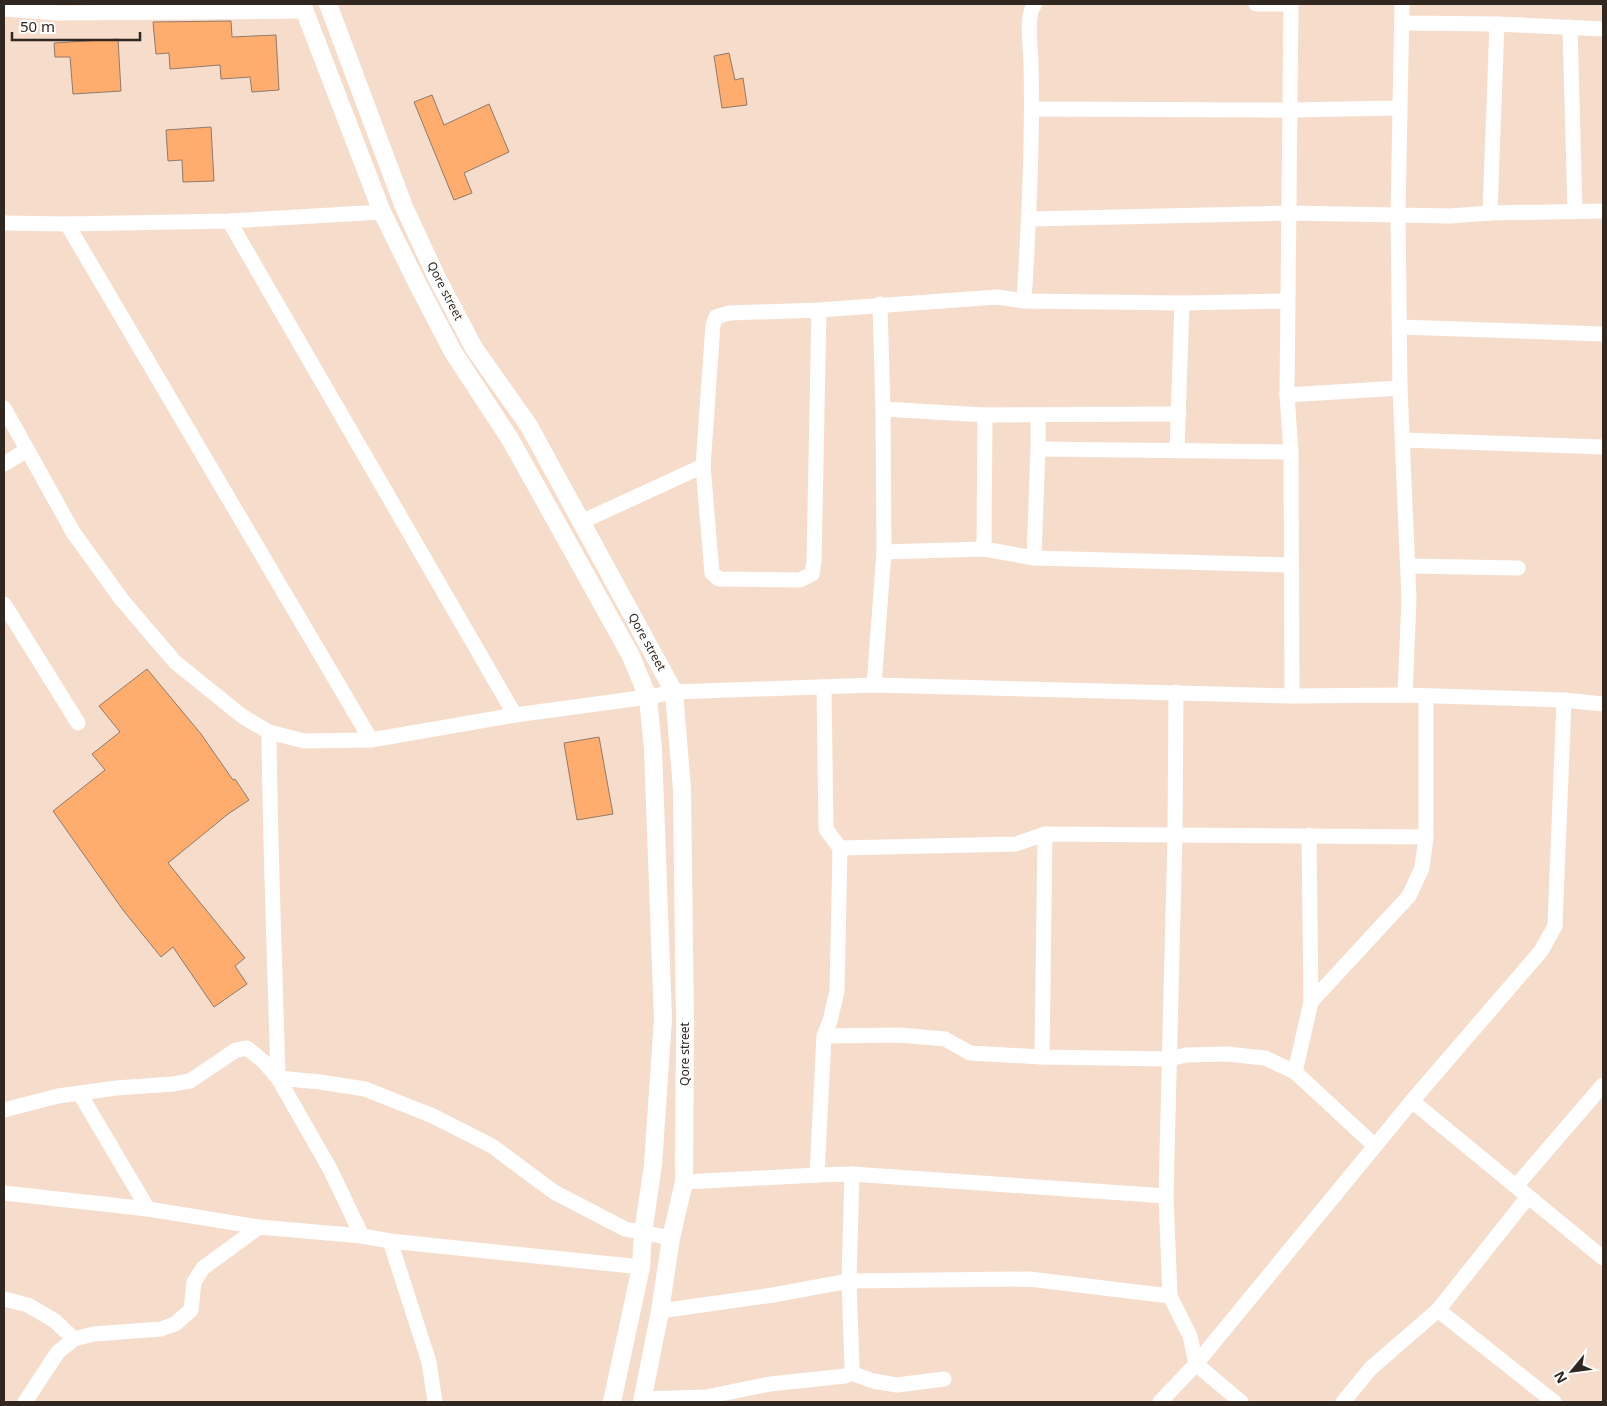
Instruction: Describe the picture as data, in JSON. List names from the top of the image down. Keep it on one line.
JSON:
{"streets":{"street":["Qore street"]},"scale_bar":"50 m","north":"bottom left"}
